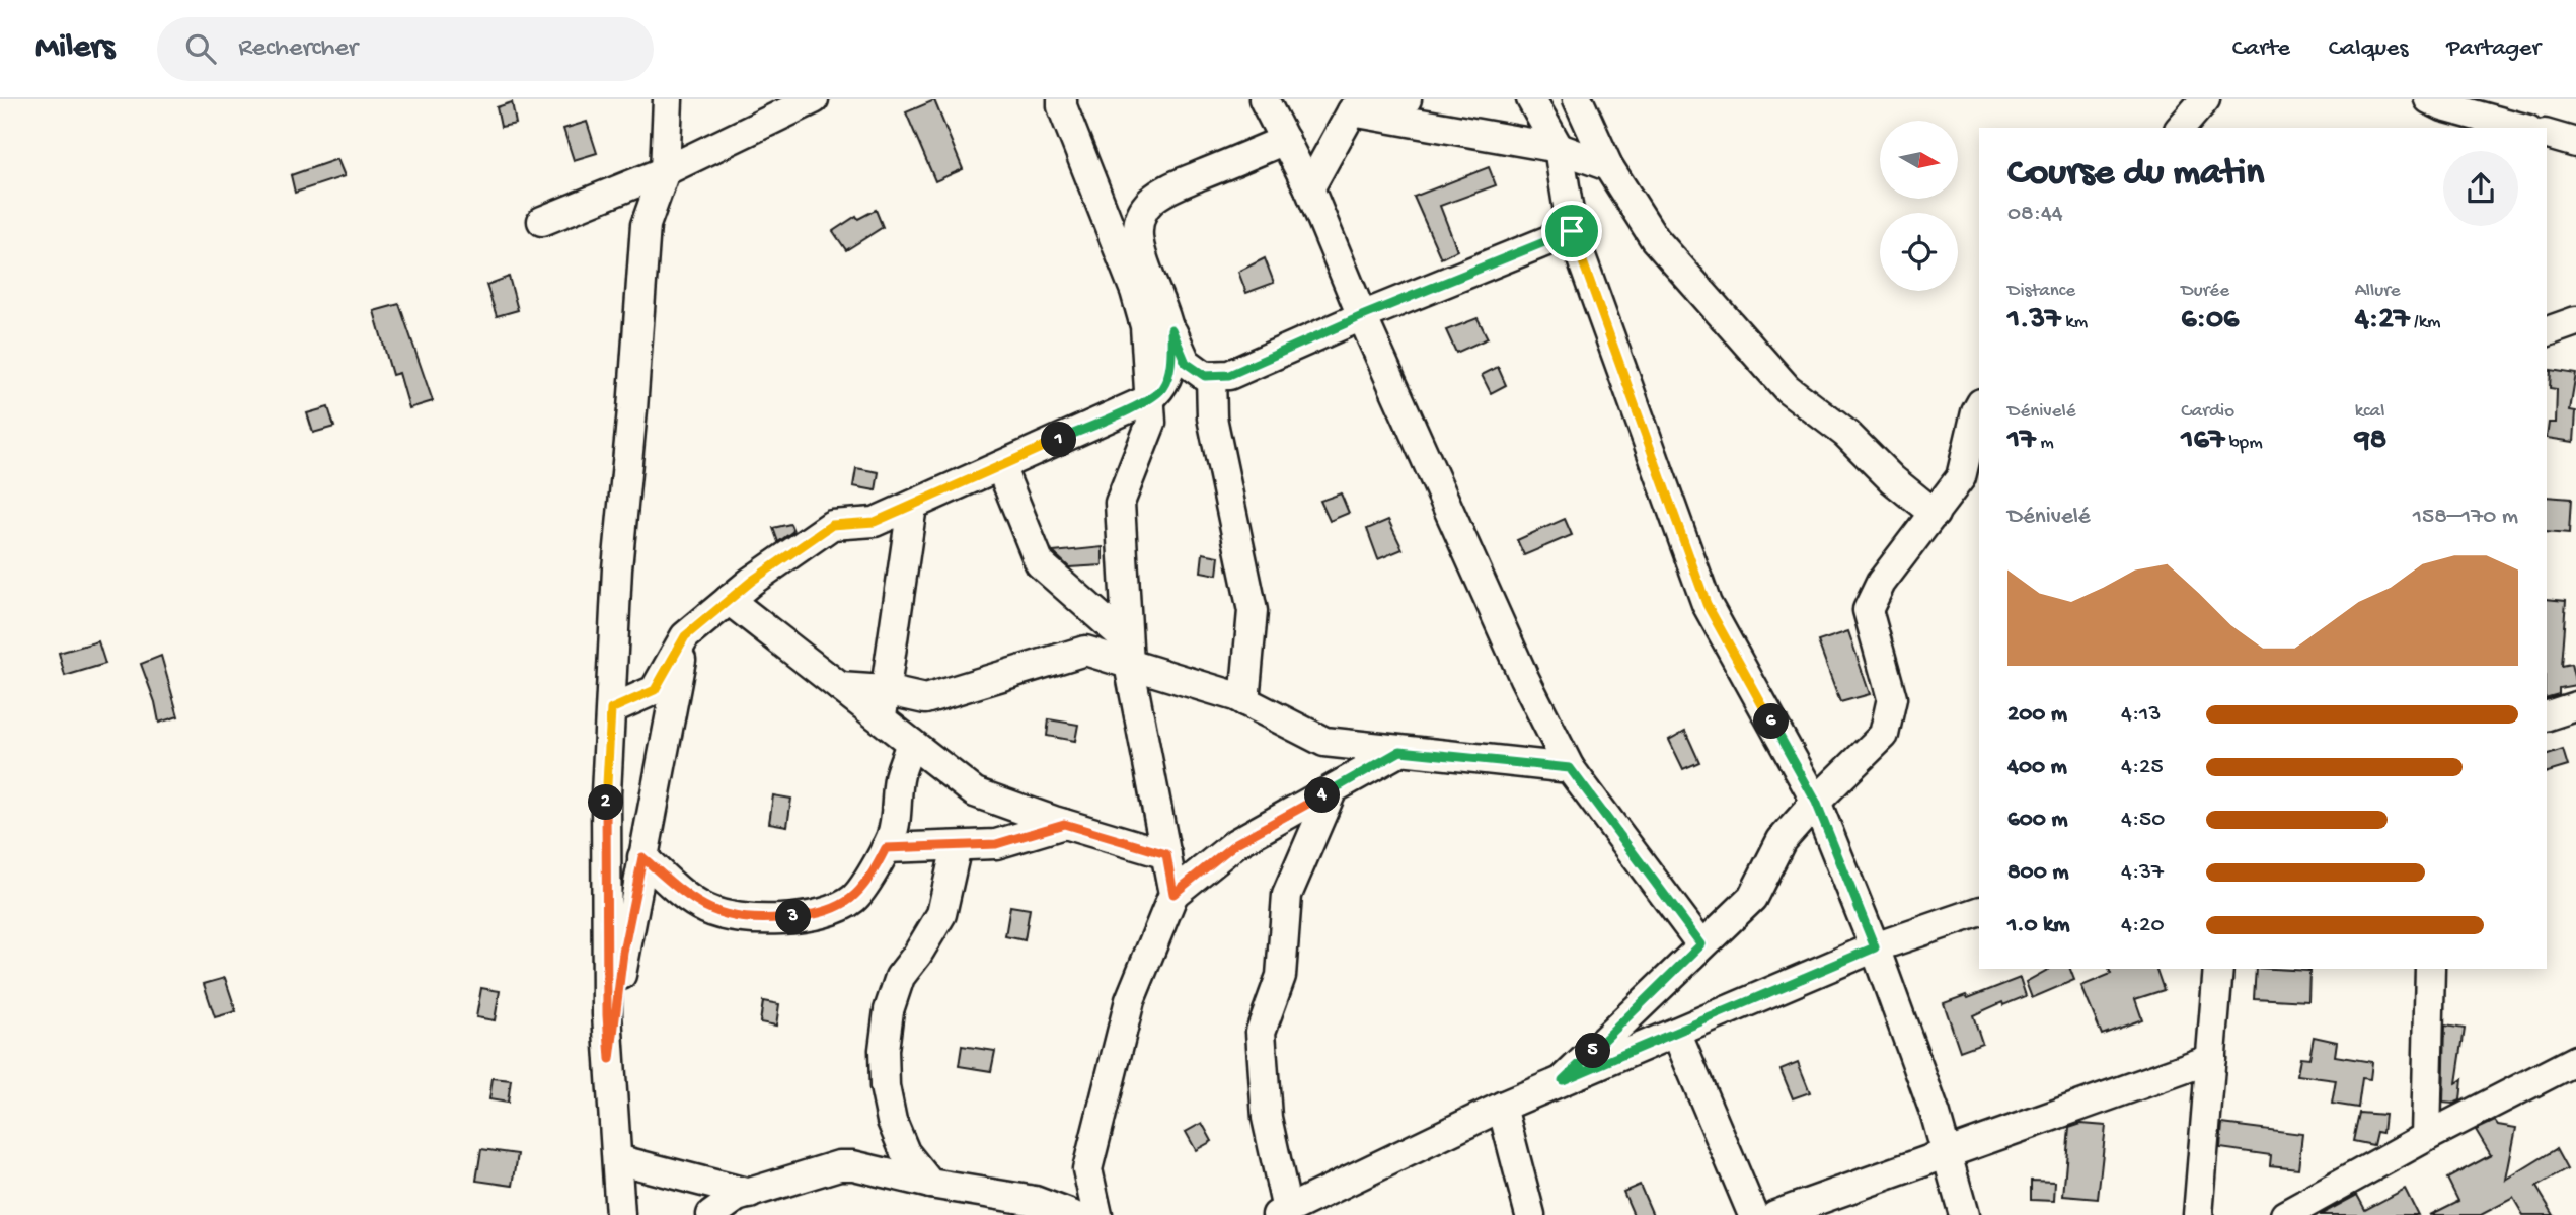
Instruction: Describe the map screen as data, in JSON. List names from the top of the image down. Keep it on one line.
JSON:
{"north":"right","page":{"header":"Milers","search":"Rechercher","nav":["Carte","Calques","Partager"],"heading":["Course du matin","08:44"],"stats":[["Distance","1.37 km"],["Durée","6:06"],["Allure","4:27 /km"],["Dénivelé","17 m"],["Cardio","167 bpm"],["kcal","98"]],"pins":["1","6","4","2","3","5"],"chart":["Dénivelé","158–170 m"],"list":[{"name":"200 m","note":"4:13"},{"name":"400 m","note":"4:25"},{"name":"600 m","note":"4:50"},{"name":"800 m","note":"4:37"},{"name":"1.0 km","note":"4:20"}]}}
